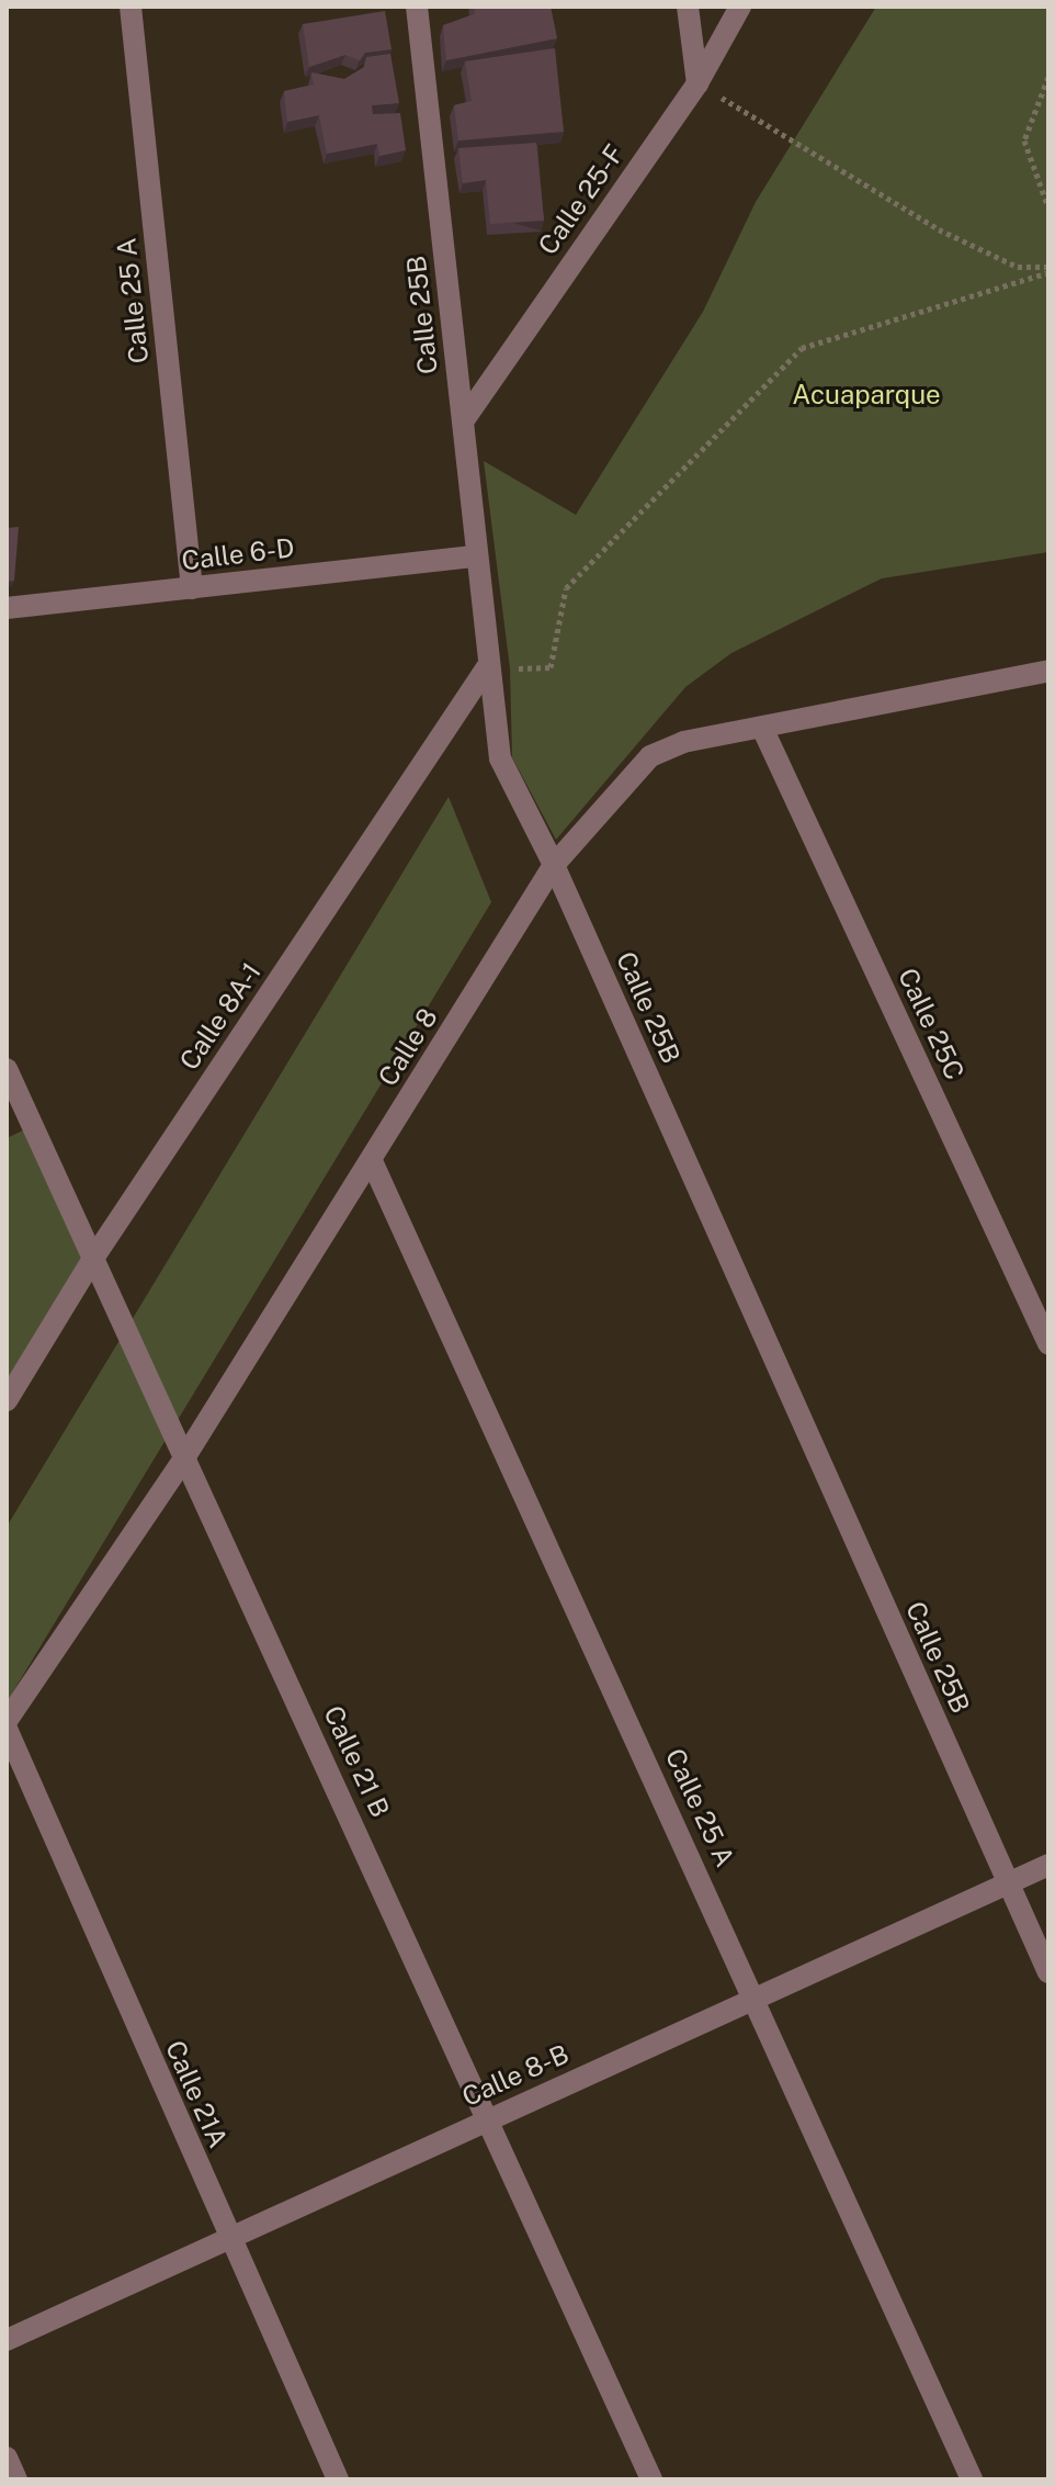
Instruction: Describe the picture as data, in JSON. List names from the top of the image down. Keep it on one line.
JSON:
{"streets":{"street":["Calle 25-F","Calle 25 A","Calle 25B","Calle 6-D","Calle 8A-1","Calle 25C","Calle 8","Calle 21 B","Calle 8-B","Calle 21A"]},"crossings":[["Calle 25-F","Calle 25B"],["Calle 25 A","Calle 6-D"],["Calle 25 A","Calle 8"],["Calle 25 A","Calle 8-B"],["Calle 25B","Calle 6-D"],["Calle 25B","Calle 8A-1"],["Calle 25B","Calle 8"],["Calle 25B","Calle 8-B"],["Calle 8A-1","Calle 21 B"],["Calle 25C","Calle 8"],["Calle 8","Calle 21 B"],["Calle 21 B","Calle 8-B"],["Calle 8-B","Calle 21A"]],"parks":["Acuaparque"]}
